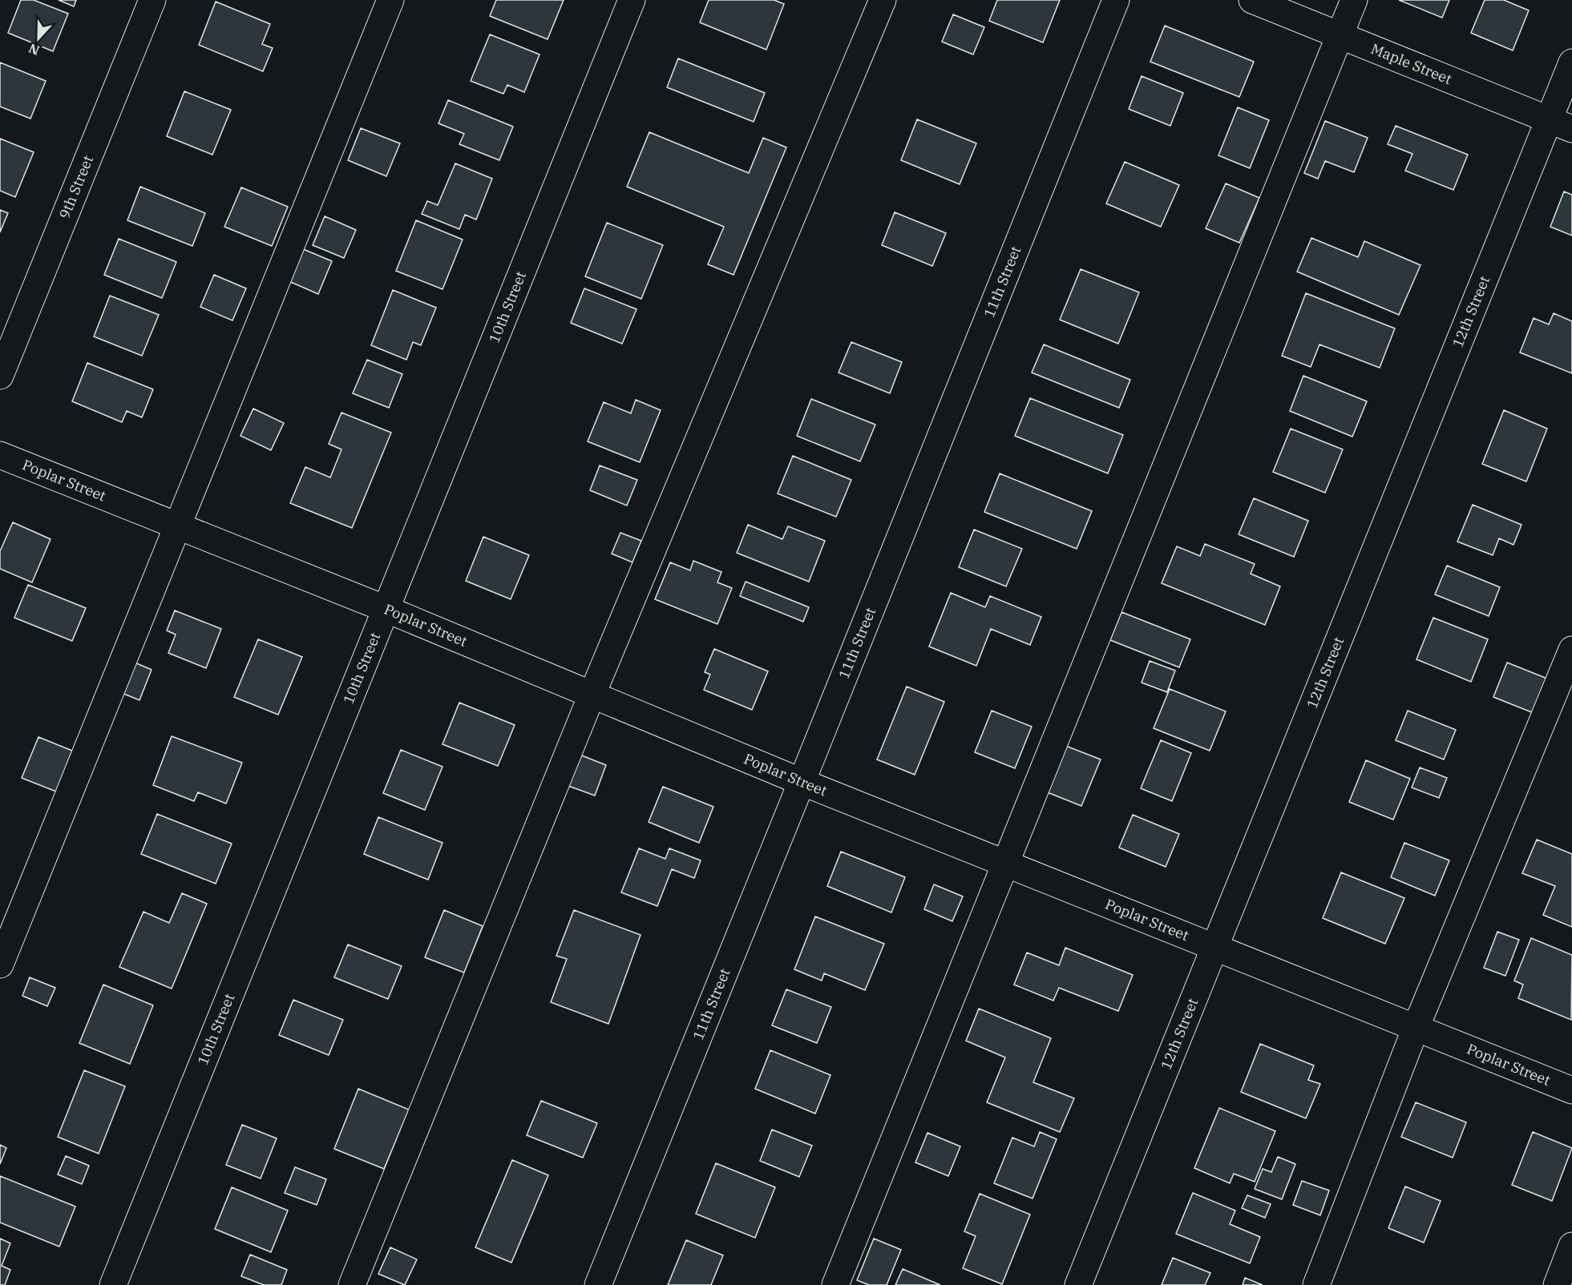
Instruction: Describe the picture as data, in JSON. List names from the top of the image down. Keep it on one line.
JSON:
{"streets":{"street":["Maple Street","9th Street","11th Street","10th Street","12th Street","Poplar Street"]},"crossings":[["Maple Street","12th Street"],["11th Street","Poplar Street"],["10th Street","Poplar Street"],["12th Street","Poplar Street"]],"north":"bottom"}
